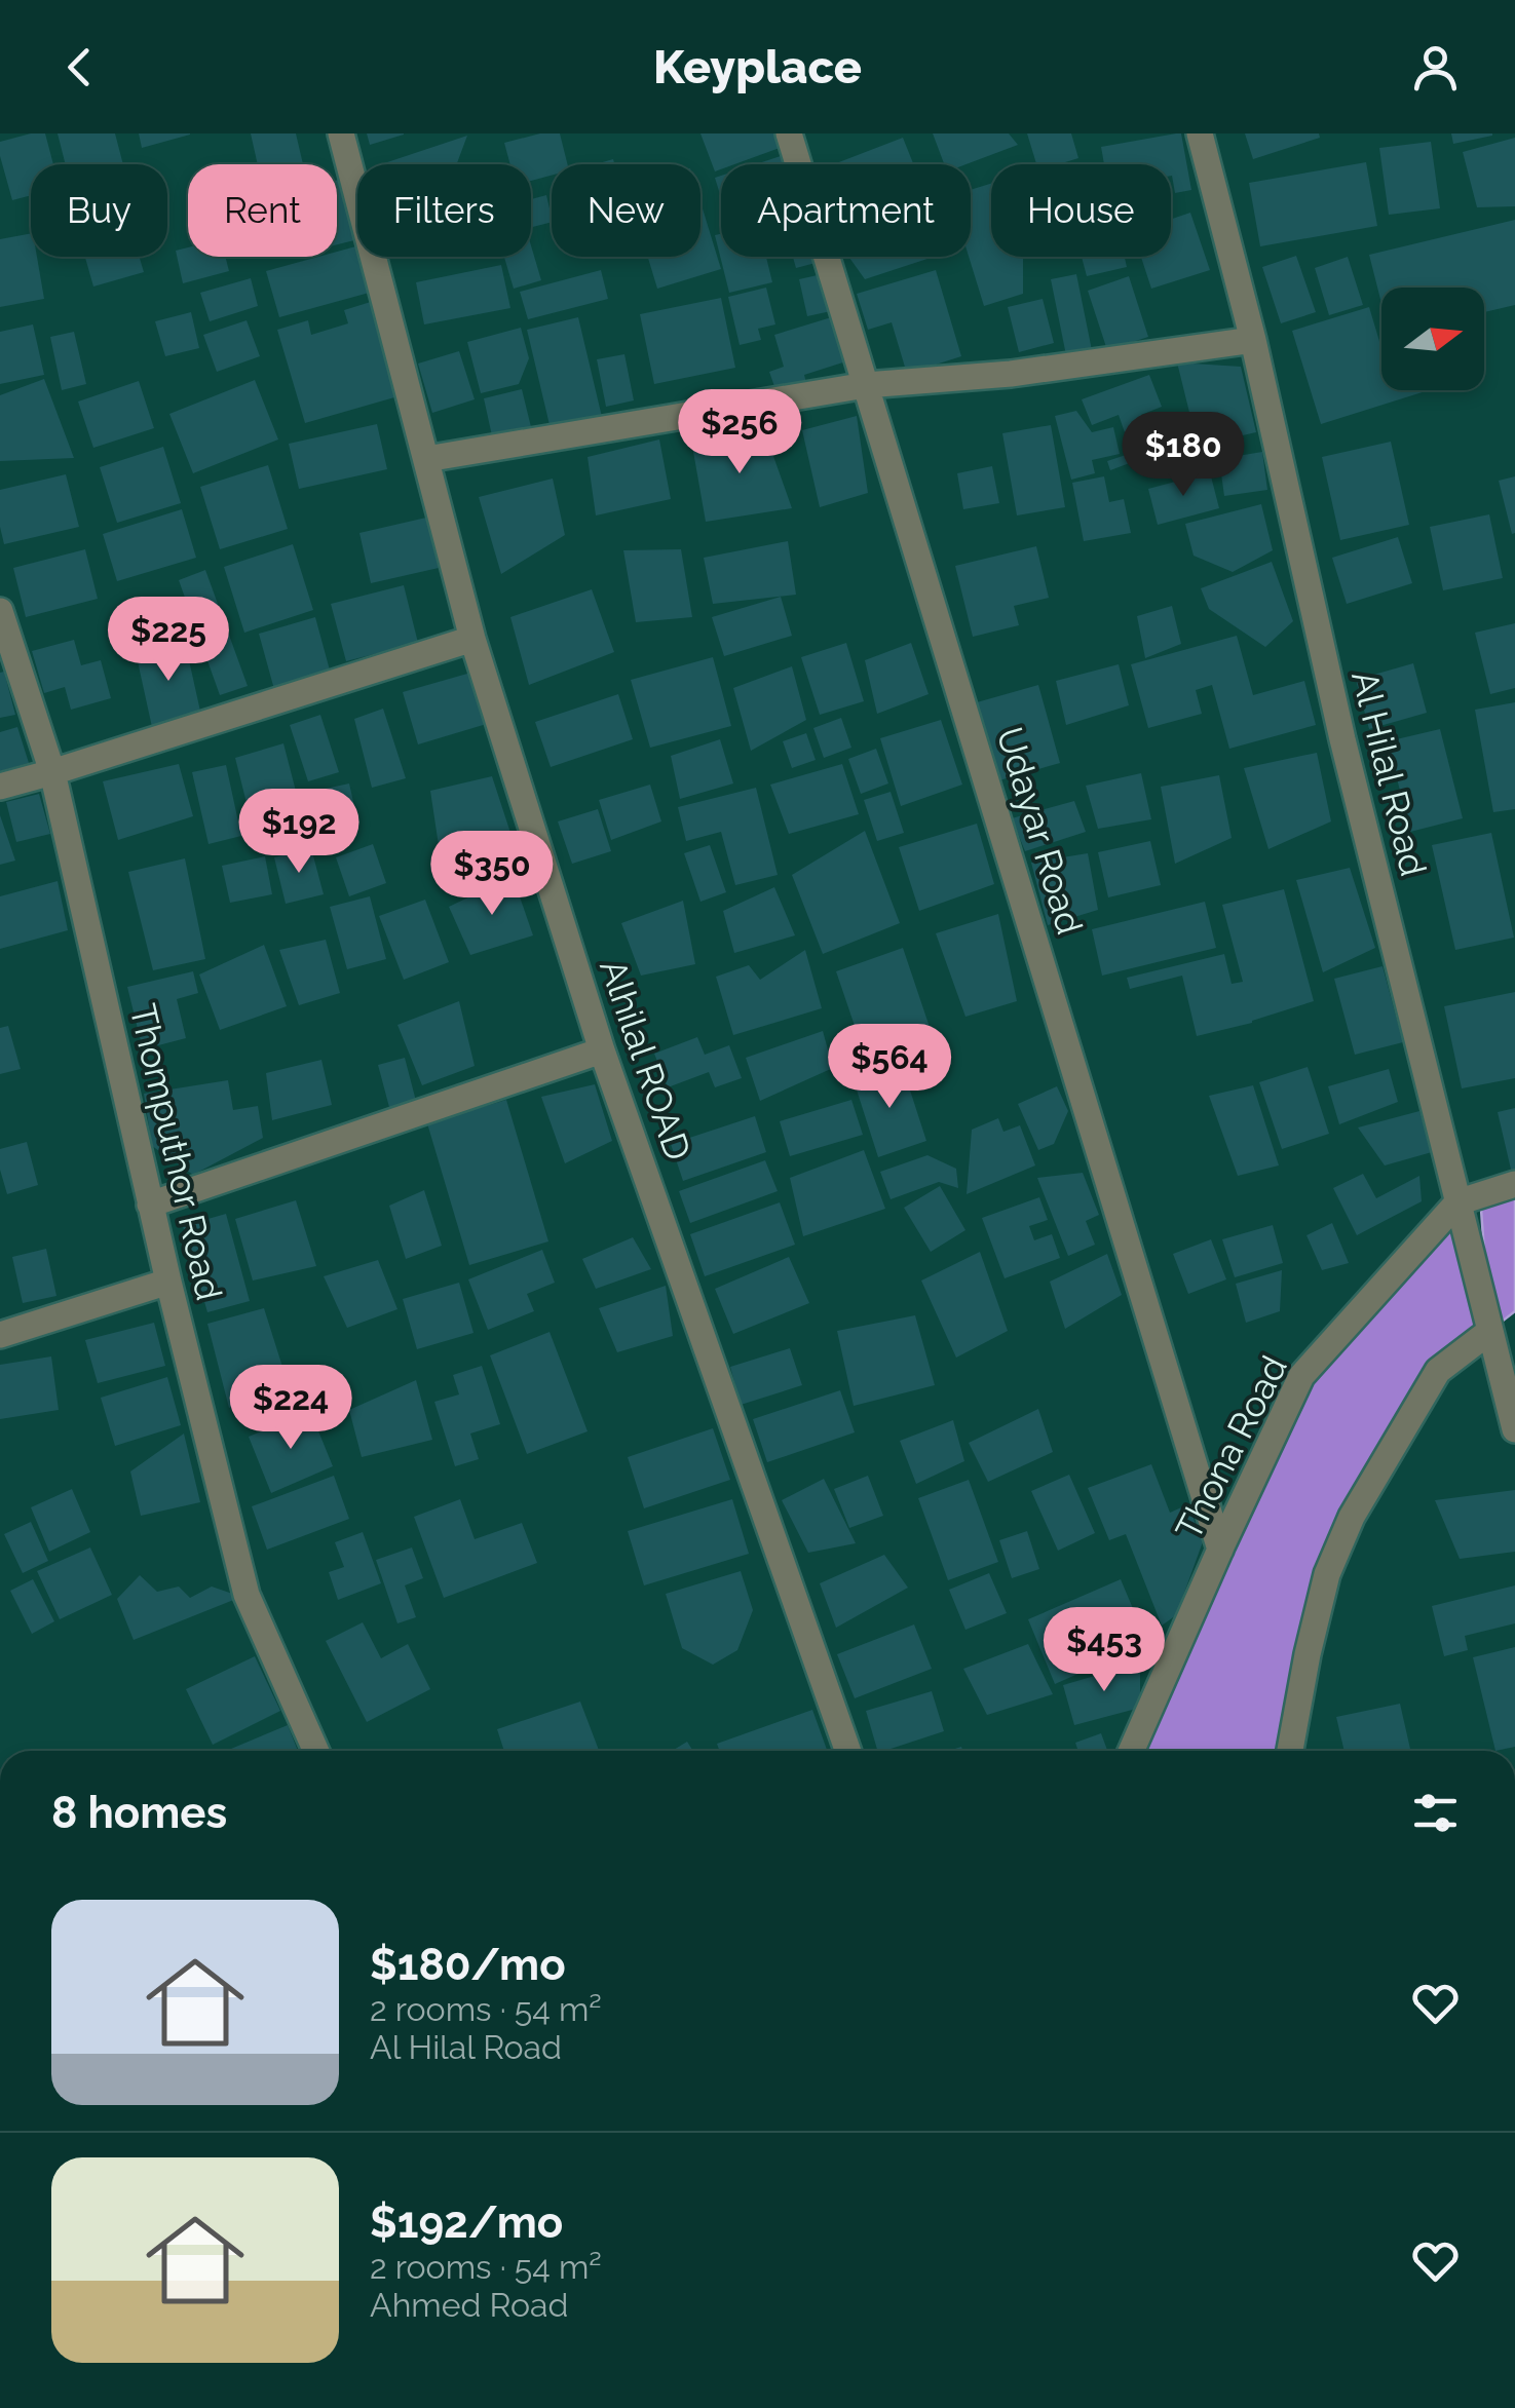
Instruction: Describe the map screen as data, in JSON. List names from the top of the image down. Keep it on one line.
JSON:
{"streets":{"street":["Al Hilal Road","Udayar Road","Alhilal ROAD","Thomputhor Road","Thona Road"]},"crossings":[["Al Hilal Road","Thona Road"],["Udayar Road","Thona Road"]],"north":"right","page":{"header":"Keyplace","chip":["Buy","Rent","Filters","New","Apartment","House"],"price":["$256","$180","$225","$192","$350","$564","$224","$453"],"heading":"8 homes","list":[{"name":"$180/mo","note":"2 rooms · 54 m² · Al Hilal Road"},{"name":"$192/mo","note":"2 rooms · 54 m² · Ahmed Road"}]}}
